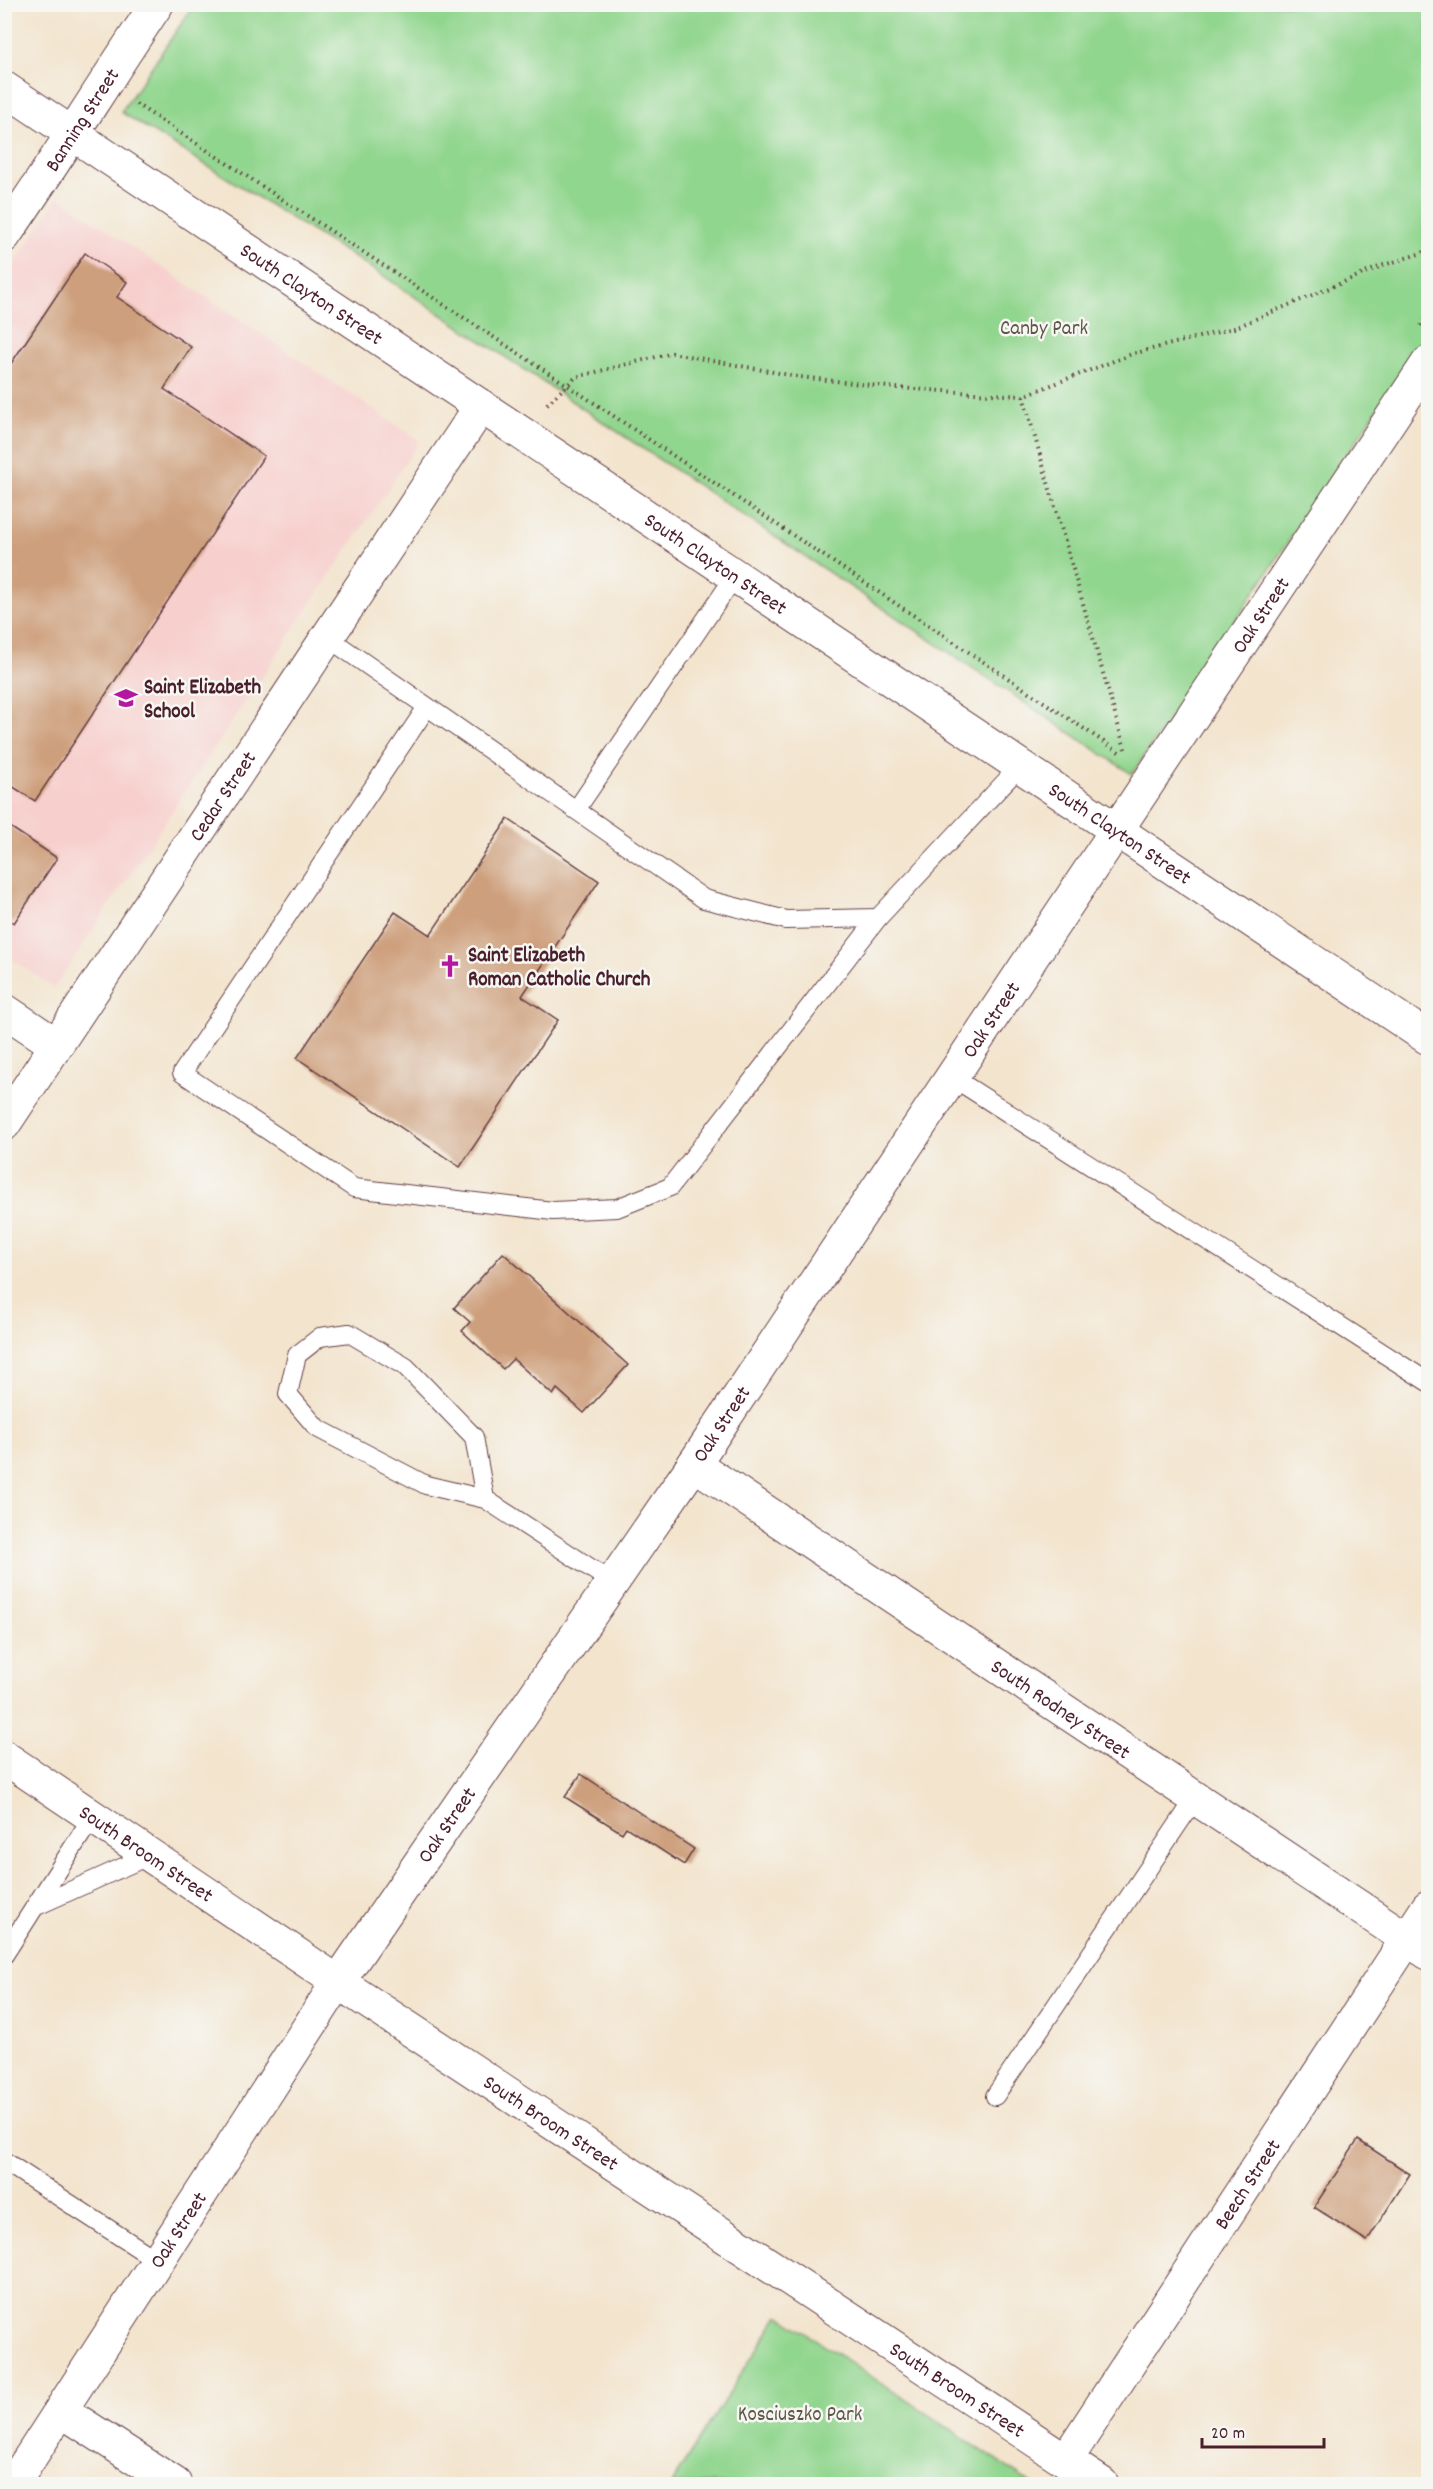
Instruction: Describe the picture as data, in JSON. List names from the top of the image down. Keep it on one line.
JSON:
{"streets":{"street":["Banning Street","South Clayton Street","Oak Street","Cedar Street","South Rodney Street","South Broom Street","Beech Street"]},"crossings":[["Banning Street","South Clayton Street"],["South Clayton Street","Oak Street"],["South Clayton Street","Cedar Street"],["Oak Street","South Rodney Street"],["Oak Street","South Broom Street"],["South Rodney Street","Beech Street"],["South Broom Street","Beech Street"]],"parks":["Canby Park","Kosciuszko Park"],"places":{"school or university":["Saint Elizabeth School"],"church":["Saint Elizabeth Roman Catholic Church"]},"scale_bar":"20 m"}
